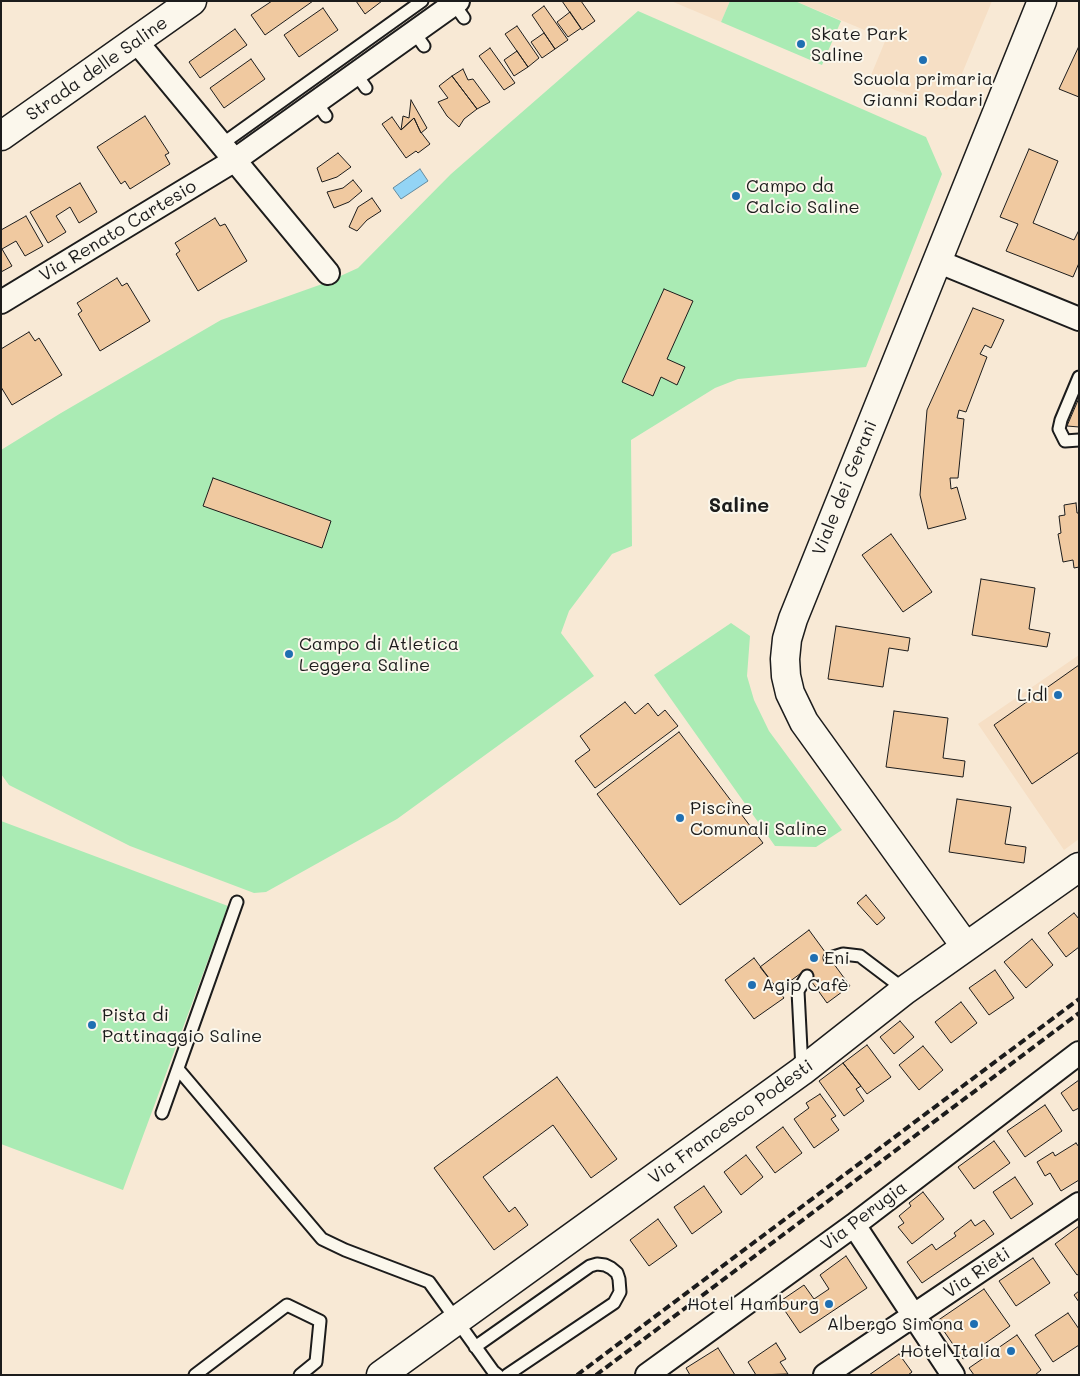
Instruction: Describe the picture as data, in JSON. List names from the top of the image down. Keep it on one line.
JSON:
{"streets":{"street":["Strada delle Saline","Via Renato Cartesio","Viale dei Gerani","Via Francesco Podesti","Via Perugia","Via Rieti"]},"crossings":[["Viale dei Gerani","Via Francesco Podesti"]],"districts":["Saline"],"places":["Skate Park Saline","Scuola primaria Gianni Rodari","Campo da Calcio Saline","Campo di Atletica Leggera Saline","Lidl","Piscine Comunali Saline","Eni","Agip Cafè","Pista di Pattinaggio Saline","Hotel Hamburg","Albergo Simona","Hotel Italia"]}
